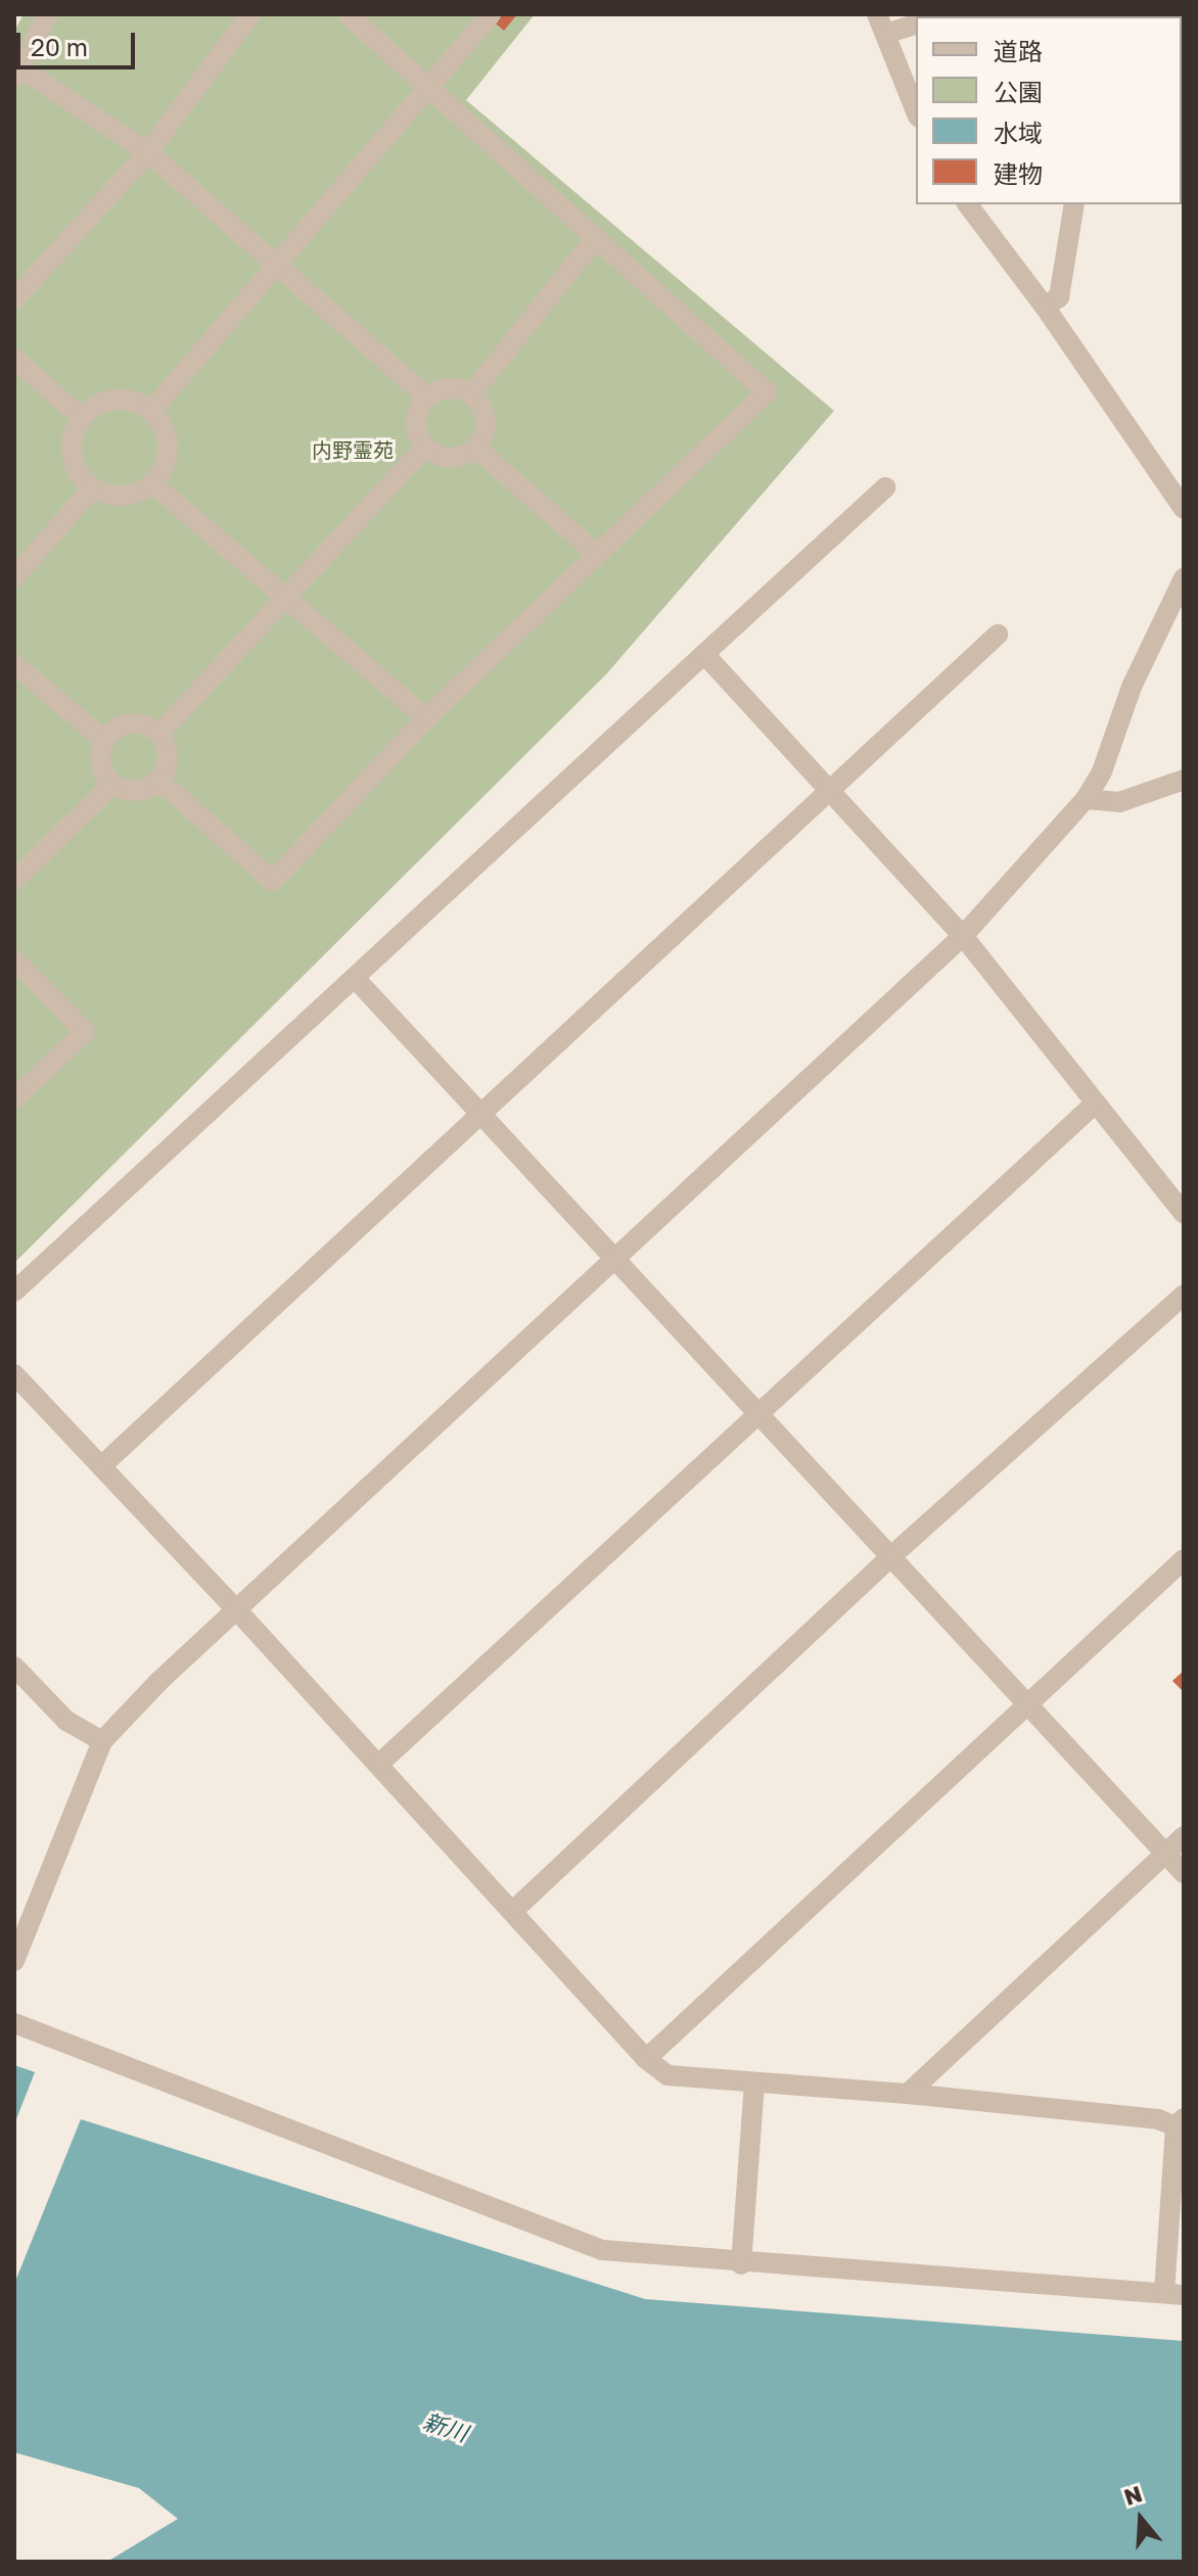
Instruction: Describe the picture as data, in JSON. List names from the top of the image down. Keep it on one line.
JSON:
{"water":["新川"],"parks":["内野霊苑"],"legend":["道路","公園","水域","建物"],"scale_bar":"20 m","north":"top"}
